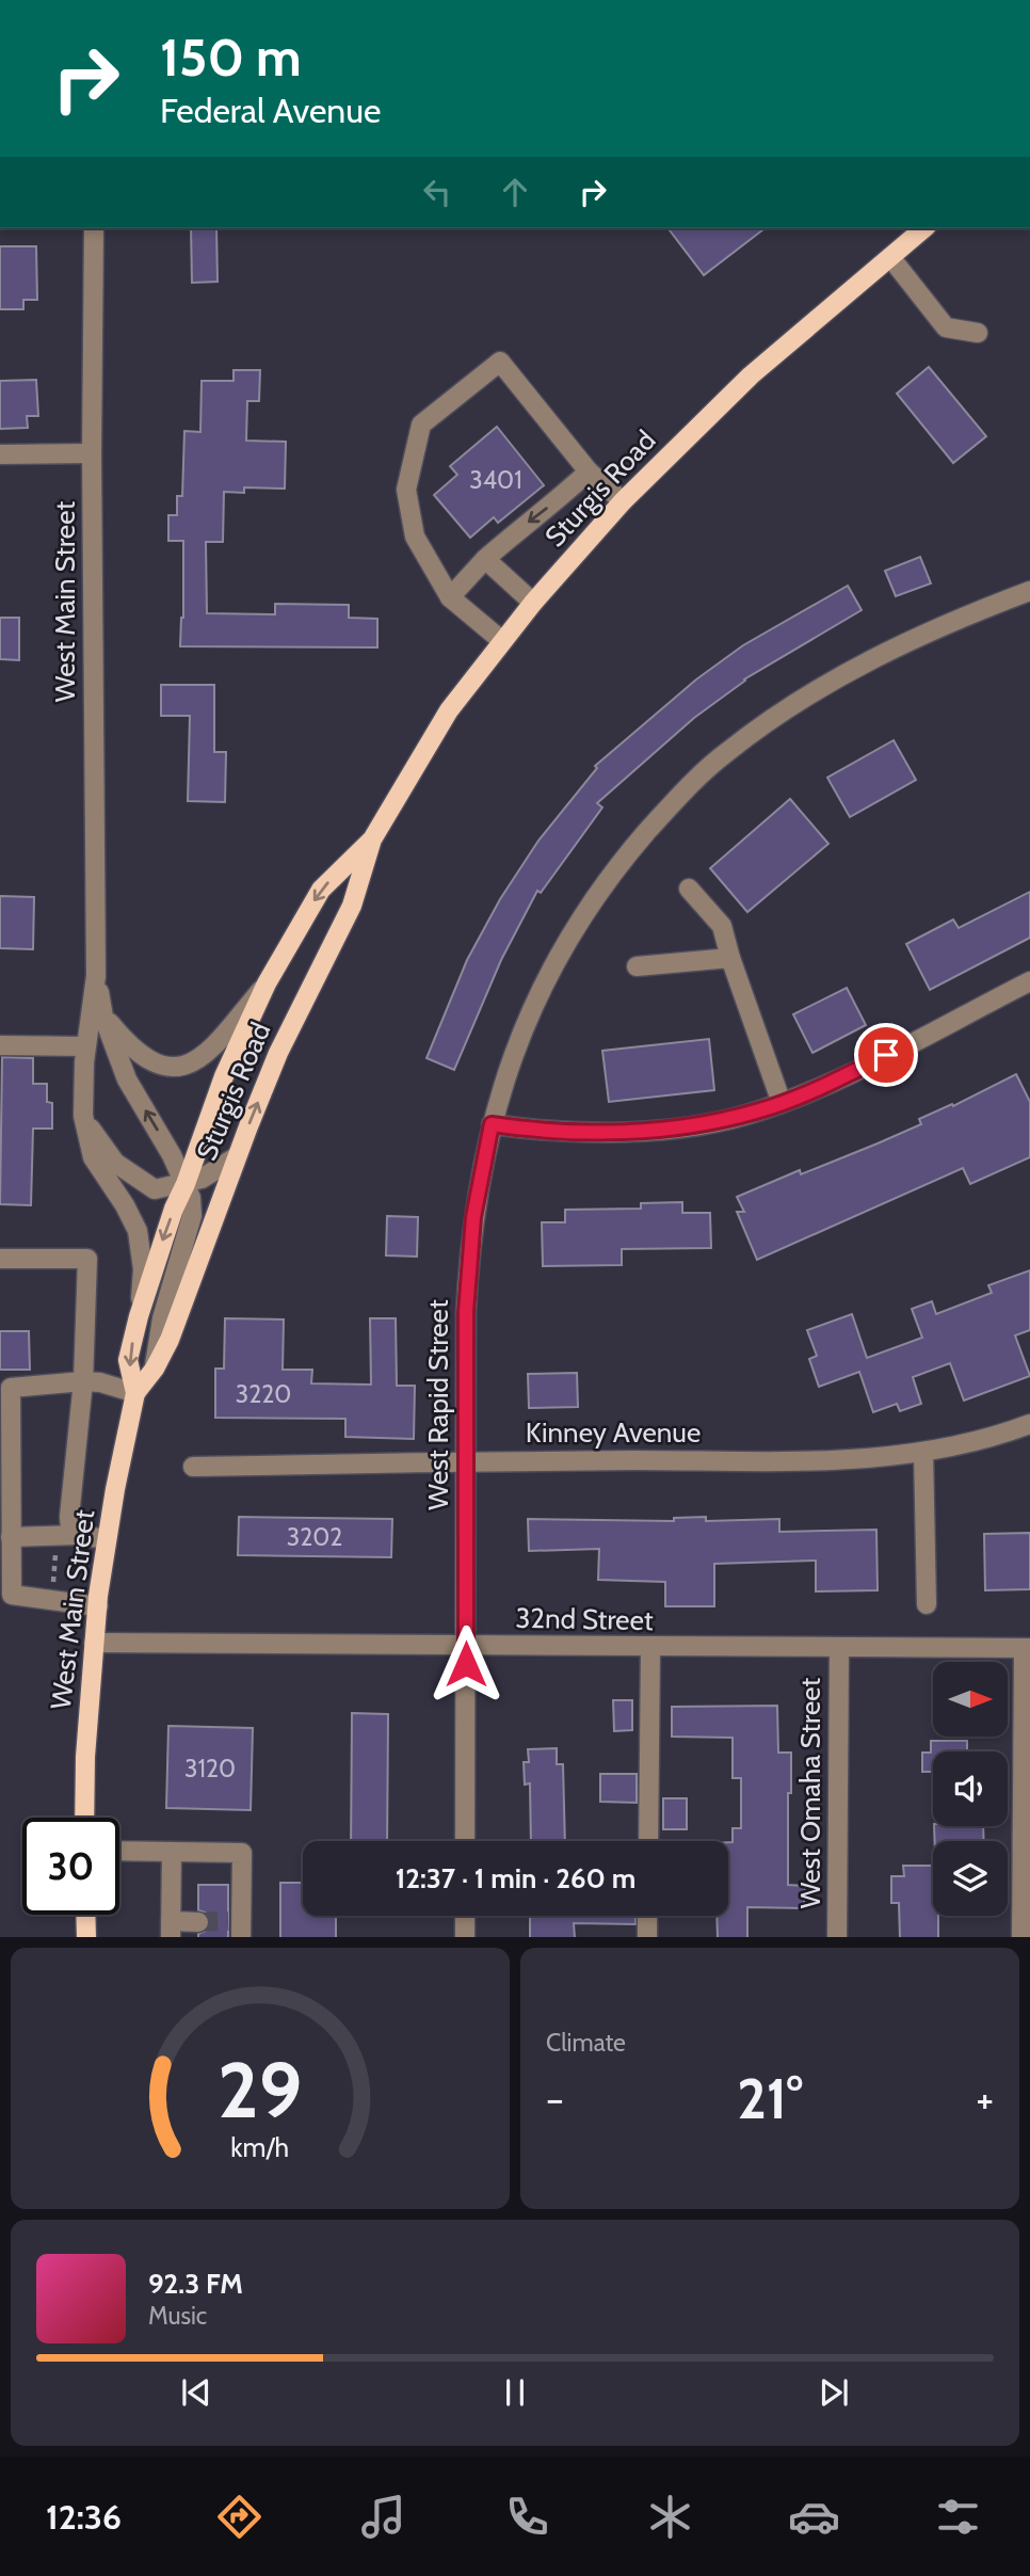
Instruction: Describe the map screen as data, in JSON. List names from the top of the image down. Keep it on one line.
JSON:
{"streets":{"main road":["Sturgis Road","West Main Street"],"street":["West Rapid Street","Kinney Avenue","32nd Street","West Omaha Street"]},"crossings":[["Sturgis Road","West Main Street"],["West Main Street","32nd Street"],["West Rapid Street","Kinney Avenue"],["West Rapid Street","32nd Street"],["32nd Street","West Omaha Street"]],"house_numbers":["3401","3220","3202","3120"],"north":"right","page":{"turn":["150 m","Federal Avenue"],"limit":"30","trip":"12:37 · 1 min · 260 m","tile":"Climate","heat":["−","21°","+"],"song":["92.3 FM","Music"],"tabs":"12:36","gauge":["29","km/h"]}}
